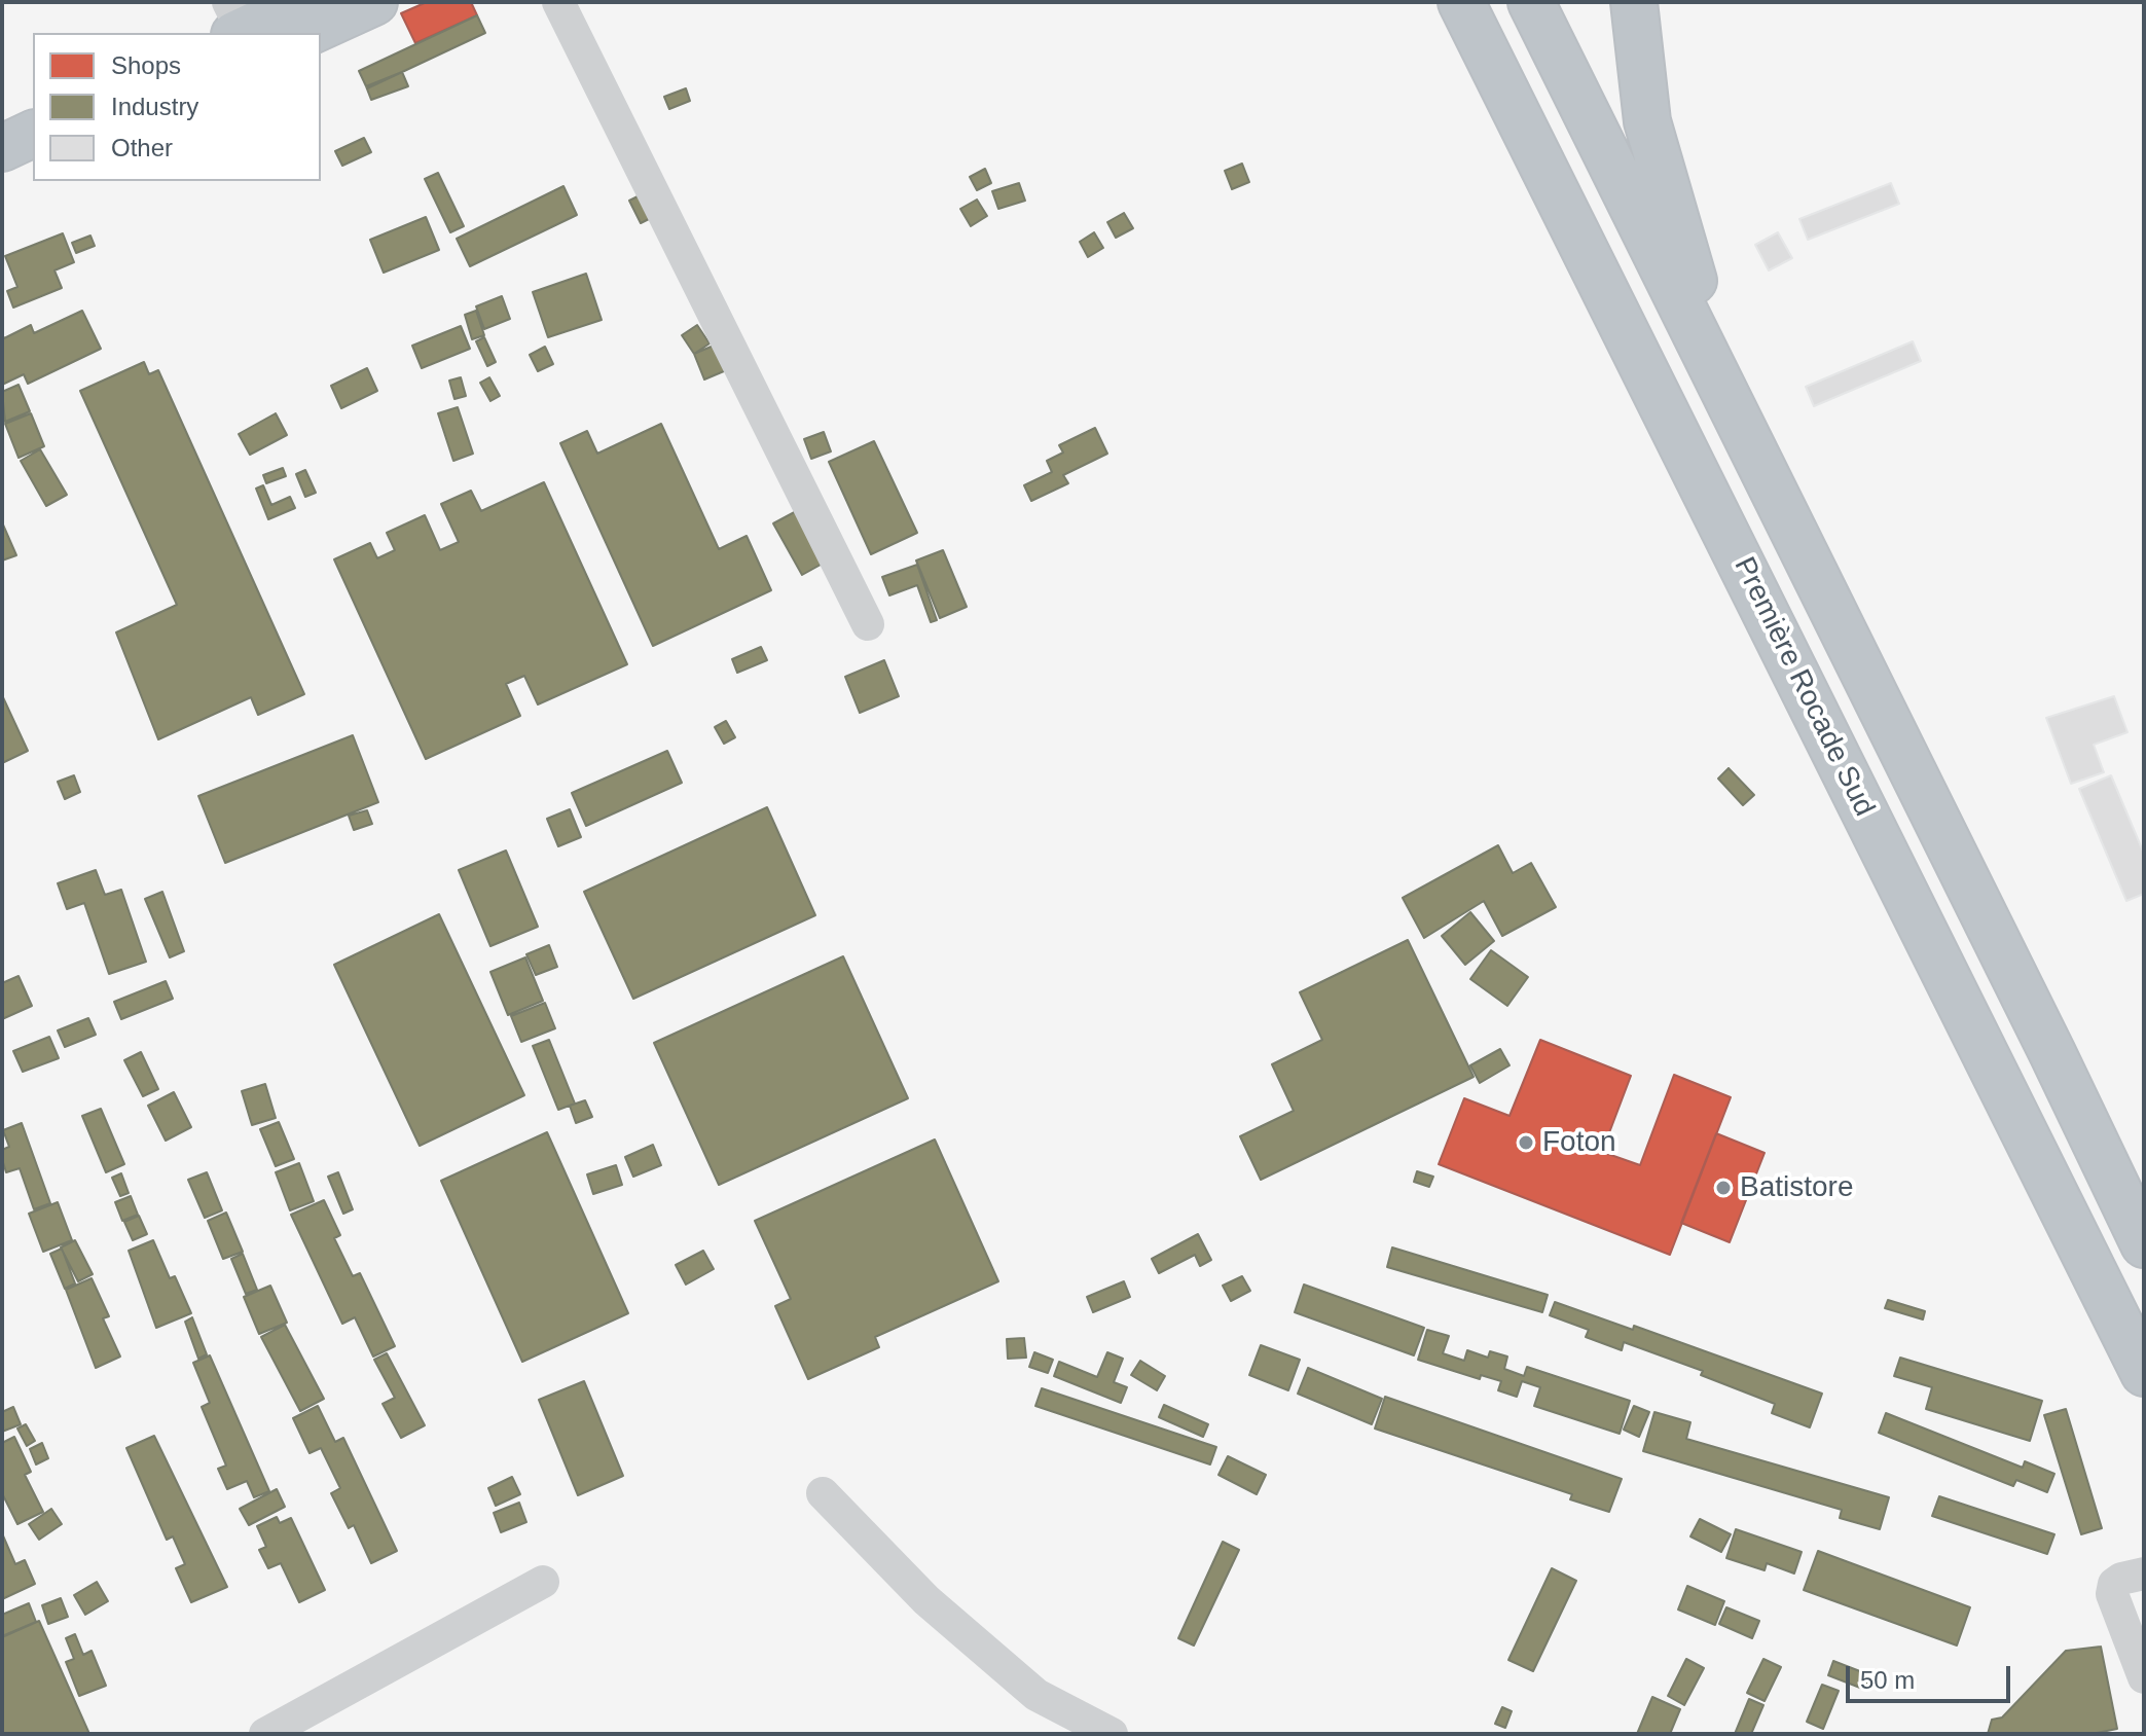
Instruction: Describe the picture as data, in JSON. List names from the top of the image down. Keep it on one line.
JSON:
{"streets":{"highway":["Première Rocade Sud"]},"places":["Foton","Batistore"],"legend":["Shops","Industry","Other"],"scale_bar":"50 m"}
